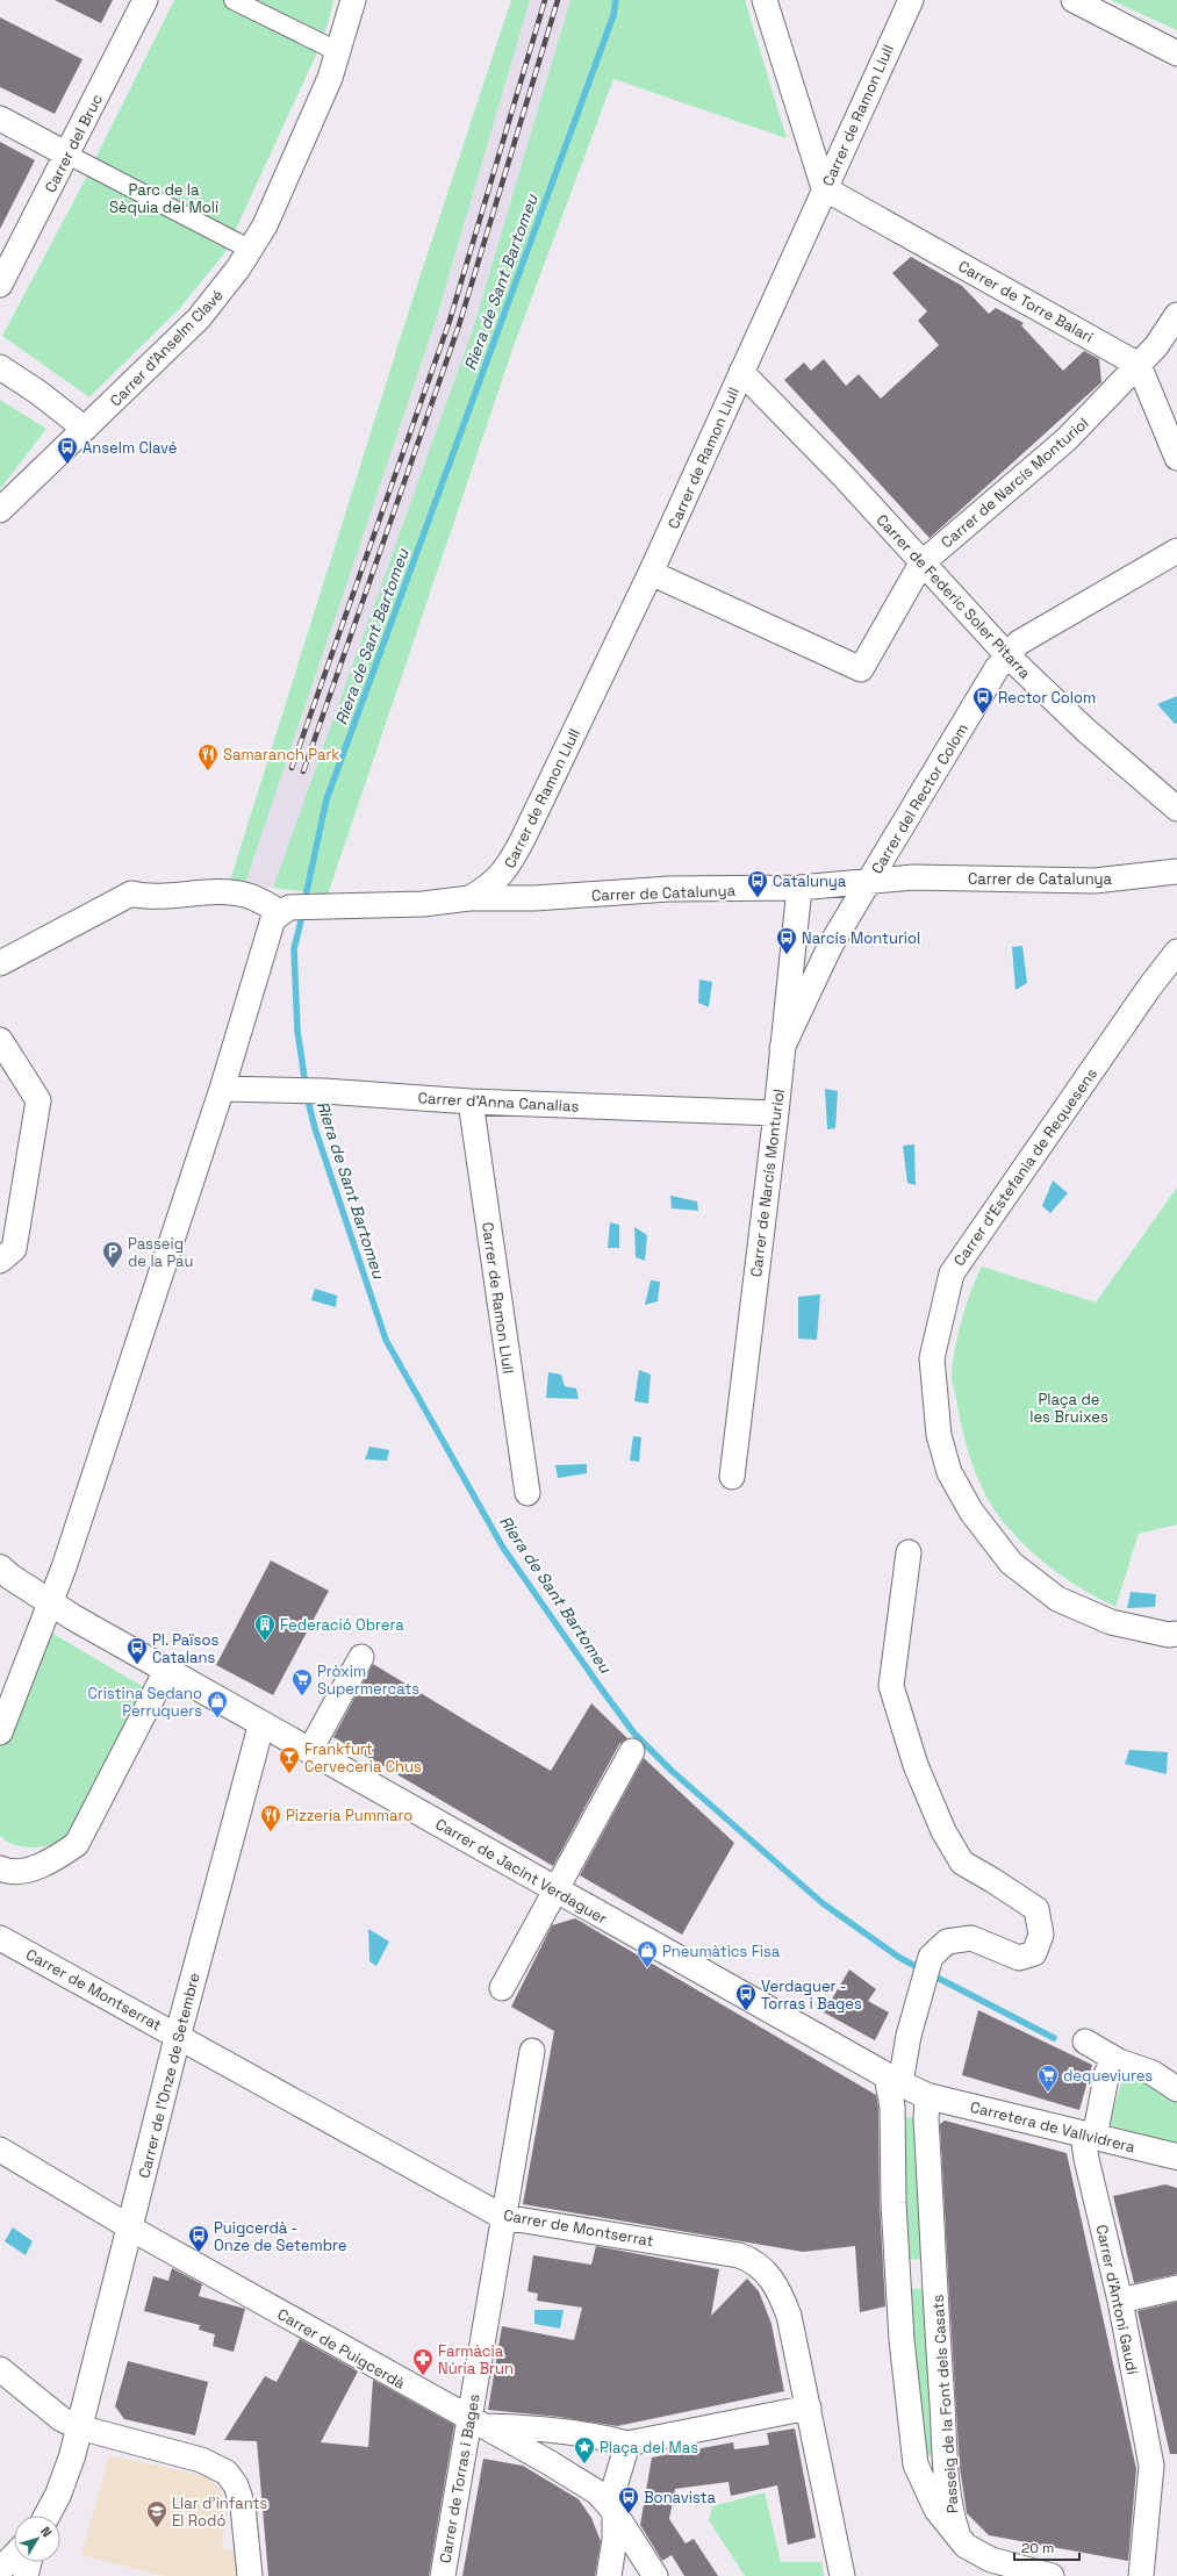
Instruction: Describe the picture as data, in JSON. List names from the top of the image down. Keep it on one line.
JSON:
{"streets":{"main road":["Carrer de Jacint Verdaguer","Carrer de l'Onze de Setembre","Carretera de Vallvidrera"],"street":["Carrer de Ramon Llull","Carrer del Bruc","Carrer de Torre Balarí","Carrer d'Anselm Clavé","Carrer de Narcís Monturiol","Carrer de Federic Soler Pitarra","Carrer del Rector Colom","Carrer de Catalunya","Carrer d'Anna Canalias","Carrer d'Estefania de Requesens","Carrer de Montserrat","Carrer d'Antoni Gaudí","Carrer de Puigcerdà","Passeig de la Font dels Casats","Carrer de Torras i Bages"]},"crossings":[["Carrer de Ramon Llull","Carrer de Torre Balarí"],["Carrer de Ramon Llull","Carrer de Federic Soler Pitarra"],["Carrer de Ramon Llull","Carrer de Catalunya"],["Carrer de Ramon Llull","Carrer d'Anna Canalias"],["Carrer de Torre Balarí","Carrer de Narcís Monturiol"],["Carrer de Narcís Monturiol","Carrer de Federic Soler Pitarra"],["Carrer de Narcís Monturiol","Carrer del Rector Colom"],["Carrer de Narcís Monturiol","Carrer de Catalunya"],["Carrer de Narcís Monturiol","Carrer d'Anna Canalias"],["Carrer de Federic Soler Pitarra","Carrer del Rector Colom"],["Carrer del Rector Colom","Carrer de Catalunya"],["Carrer de Jacint Verdaguer","Carrer de l'Onze de Setembre"],["Carrer de Jacint Verdaguer","Carretera de Vallvidrera"],["Carrer de Jacint Verdaguer","Passeig de la Font dels Casats"],["Carrer de Montserrat","Carrer de l'Onze de Setembre"],["Carrer de Montserrat","Carrer de Torras i Bages"],["Carrer de l'Onze de Setembre","Carrer de Puigcerdà"],["Carretera de Vallvidrera","Carrer d'Antoni Gaudí"],["Carretera de Vallvidrera","Passeig de la Font dels Casats"],["Carrer de Puigcerdà","Carrer de Torras i Bages"]],"water":["Riera de Sant Bartomeu"],"parks":["Parc de la Sèquia del Molí","Plaça de les Bruixes"],"places":{"bus stop":["Anselm Clavé","Rector Colom","Catalunya","Narcís Monturiol","Pl. Països Catalans","Verdaguer - Torras i Bages","Puigcerdà - Onze de Setembre","Bonavista"],"restaurant":["Samaranch Park","Pizzeria Pummaro"],"parking":["Passeig de la Pau"],"building":["Federació Obrera"],"supermarket":["Pròxim Supermercats","dequeviures"],"shop":["Cristina Sedano Perruquers","Pneumàtics Fisa"],"bar":["Frankfurt Cerveceria Chus"],"pharmacy":["Farmàcia Núria Brun"],"place":["Plaça del Mas"],"school or university":["Llar d'infants El Rodó"]},"scale_bar":"20 m","north":"top right"}
